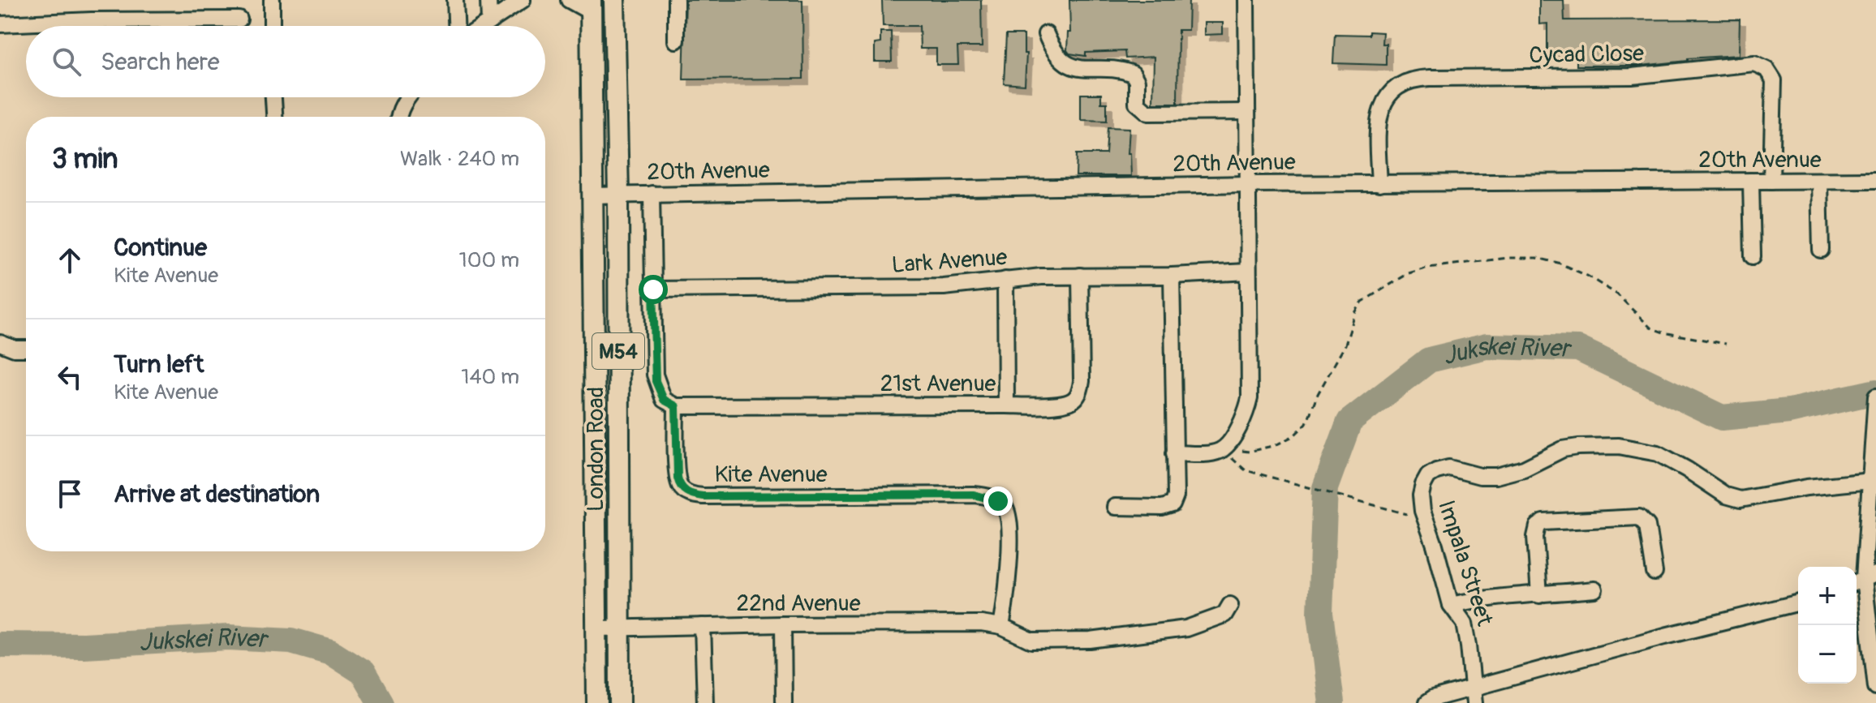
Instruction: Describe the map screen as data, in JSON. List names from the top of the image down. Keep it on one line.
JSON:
{"streets":{"main road":["M54","London Road"],"street":["Cycad Close","20th Avenue","Lark Avenue","21st Avenue","Kite Avenue","Impala Street","22nd Avenue"]},"crossings":[["Cycad Close","20th Avenue"],["20th Avenue","London Road"],["Lark Avenue","21st Avenue"],["21st Avenue","Kite Avenue"],["London Road","22nd Avenue"],["Kite Avenue","22nd Avenue"]],"water":["Jukskei River"],"page":{"search":"Search here","heading":["3 min","Walk · 240 m"],"list":[["Continue","Kite Avenue","100 m"],["Turn left","Kite Avenue","140 m"],"Arrive at destination"],"map_buttons":["+","−"]}}
